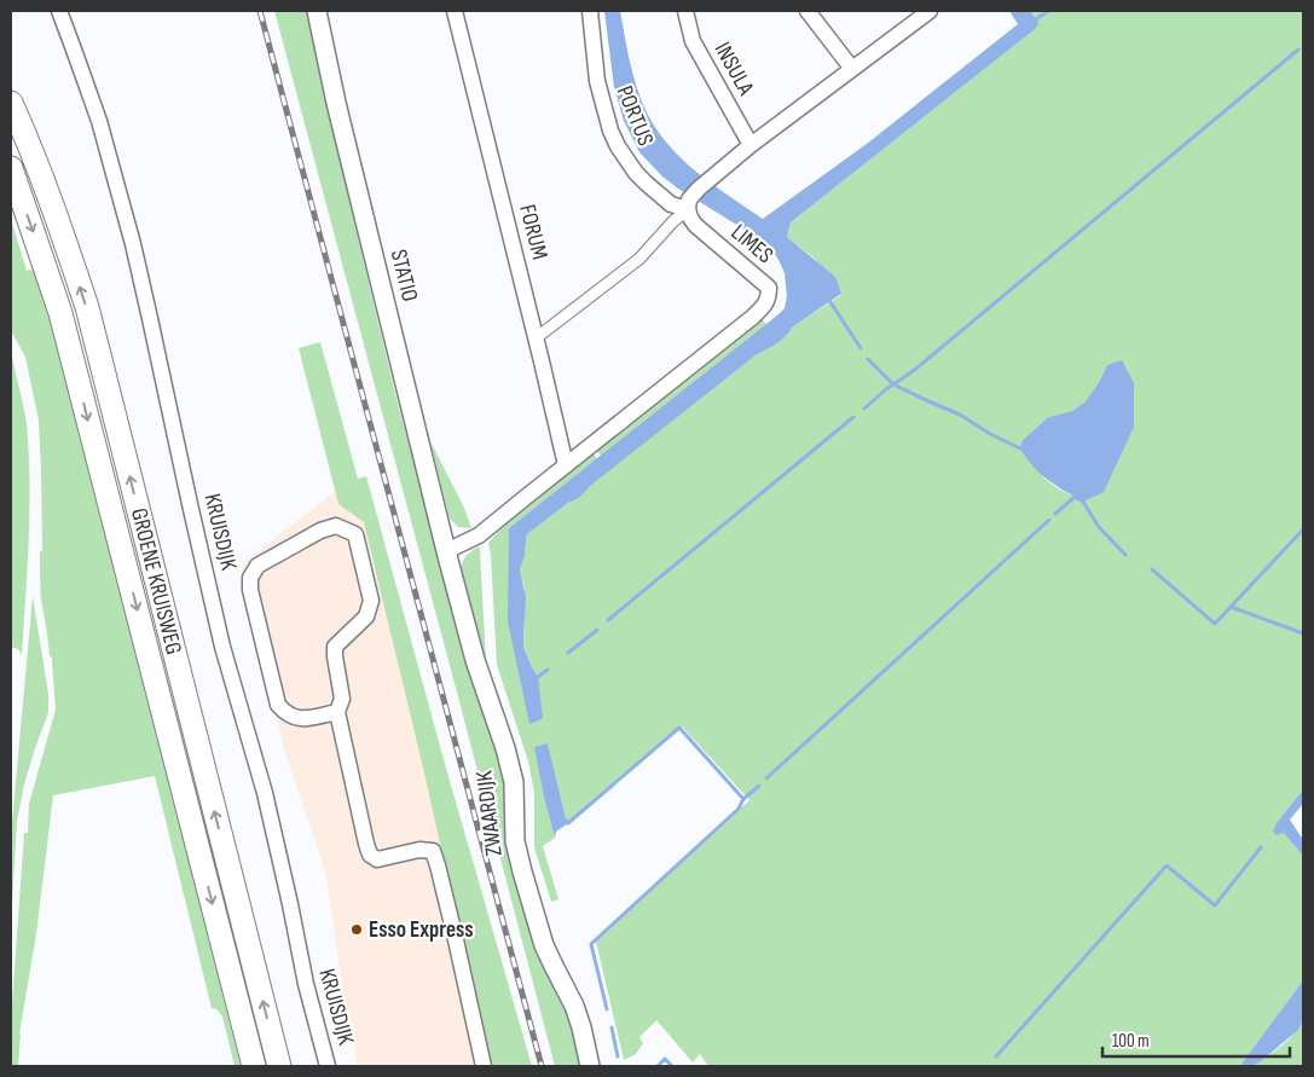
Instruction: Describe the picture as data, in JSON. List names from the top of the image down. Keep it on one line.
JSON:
{"streets":{"main road":["GROENE KRUISWEG"],"street":["INSULA","PORTUS","FORUM","LIMES","STATIO","KRUISDIJK","ZWAARDIJK"]},"crossings":[["PORTUS","LIMES"],["FORUM","LIMES"],["LIMES","STATIO"],["LIMES","ZWAARDIJK"],["STATIO","ZWAARDIJK"]],"places":["Esso Express"],"scale_bar":"100 m"}
